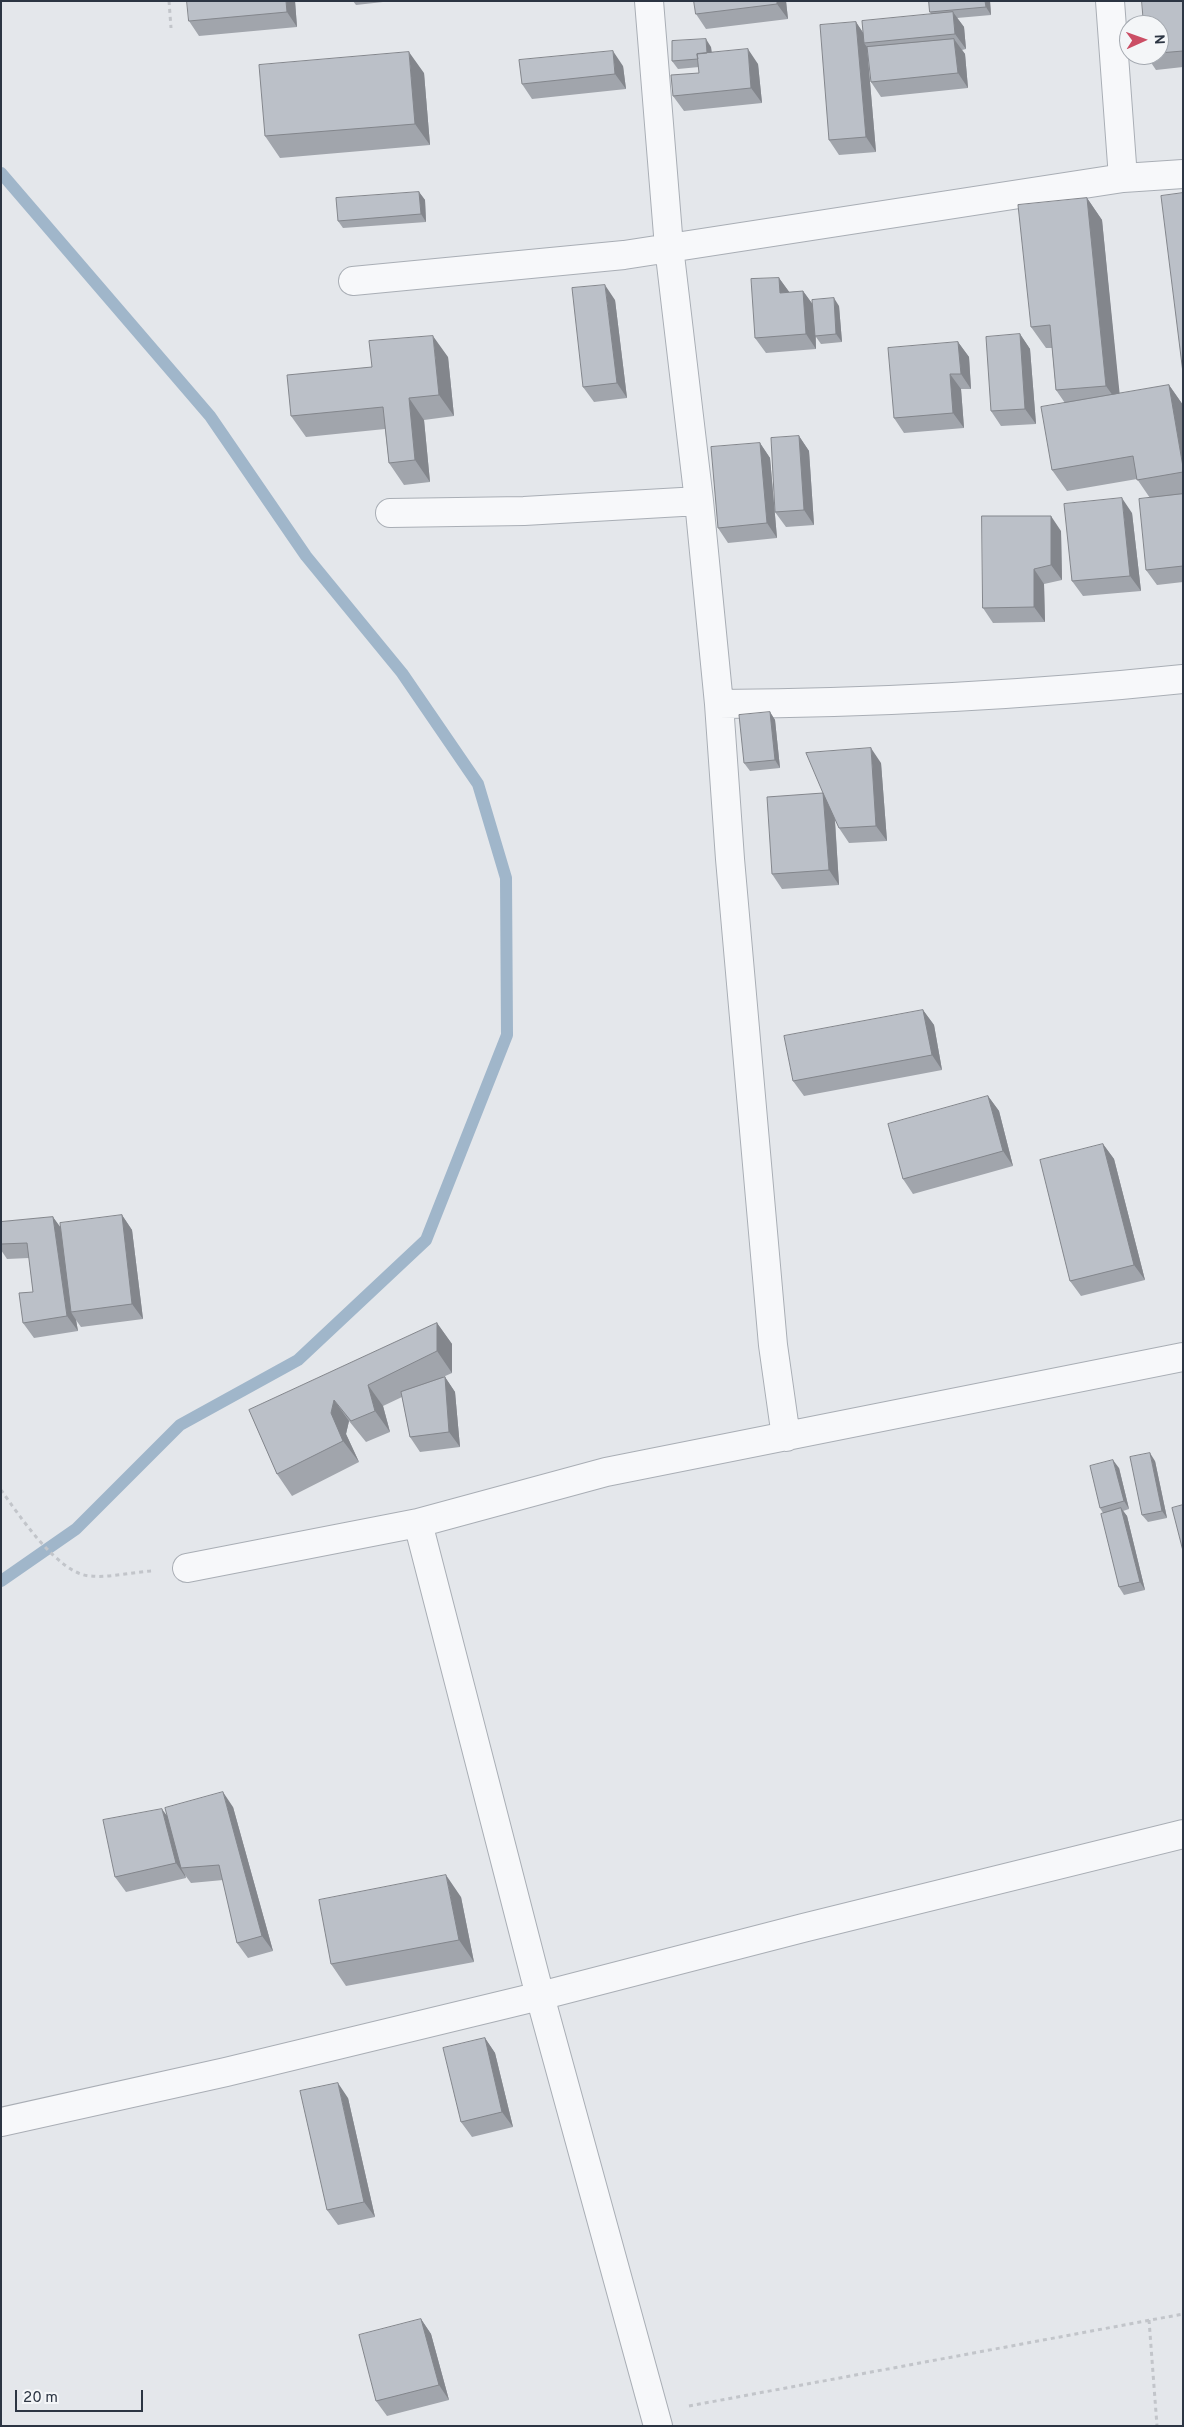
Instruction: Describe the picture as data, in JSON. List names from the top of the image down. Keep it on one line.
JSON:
{"scale_bar":"20 m","north":"right"}
